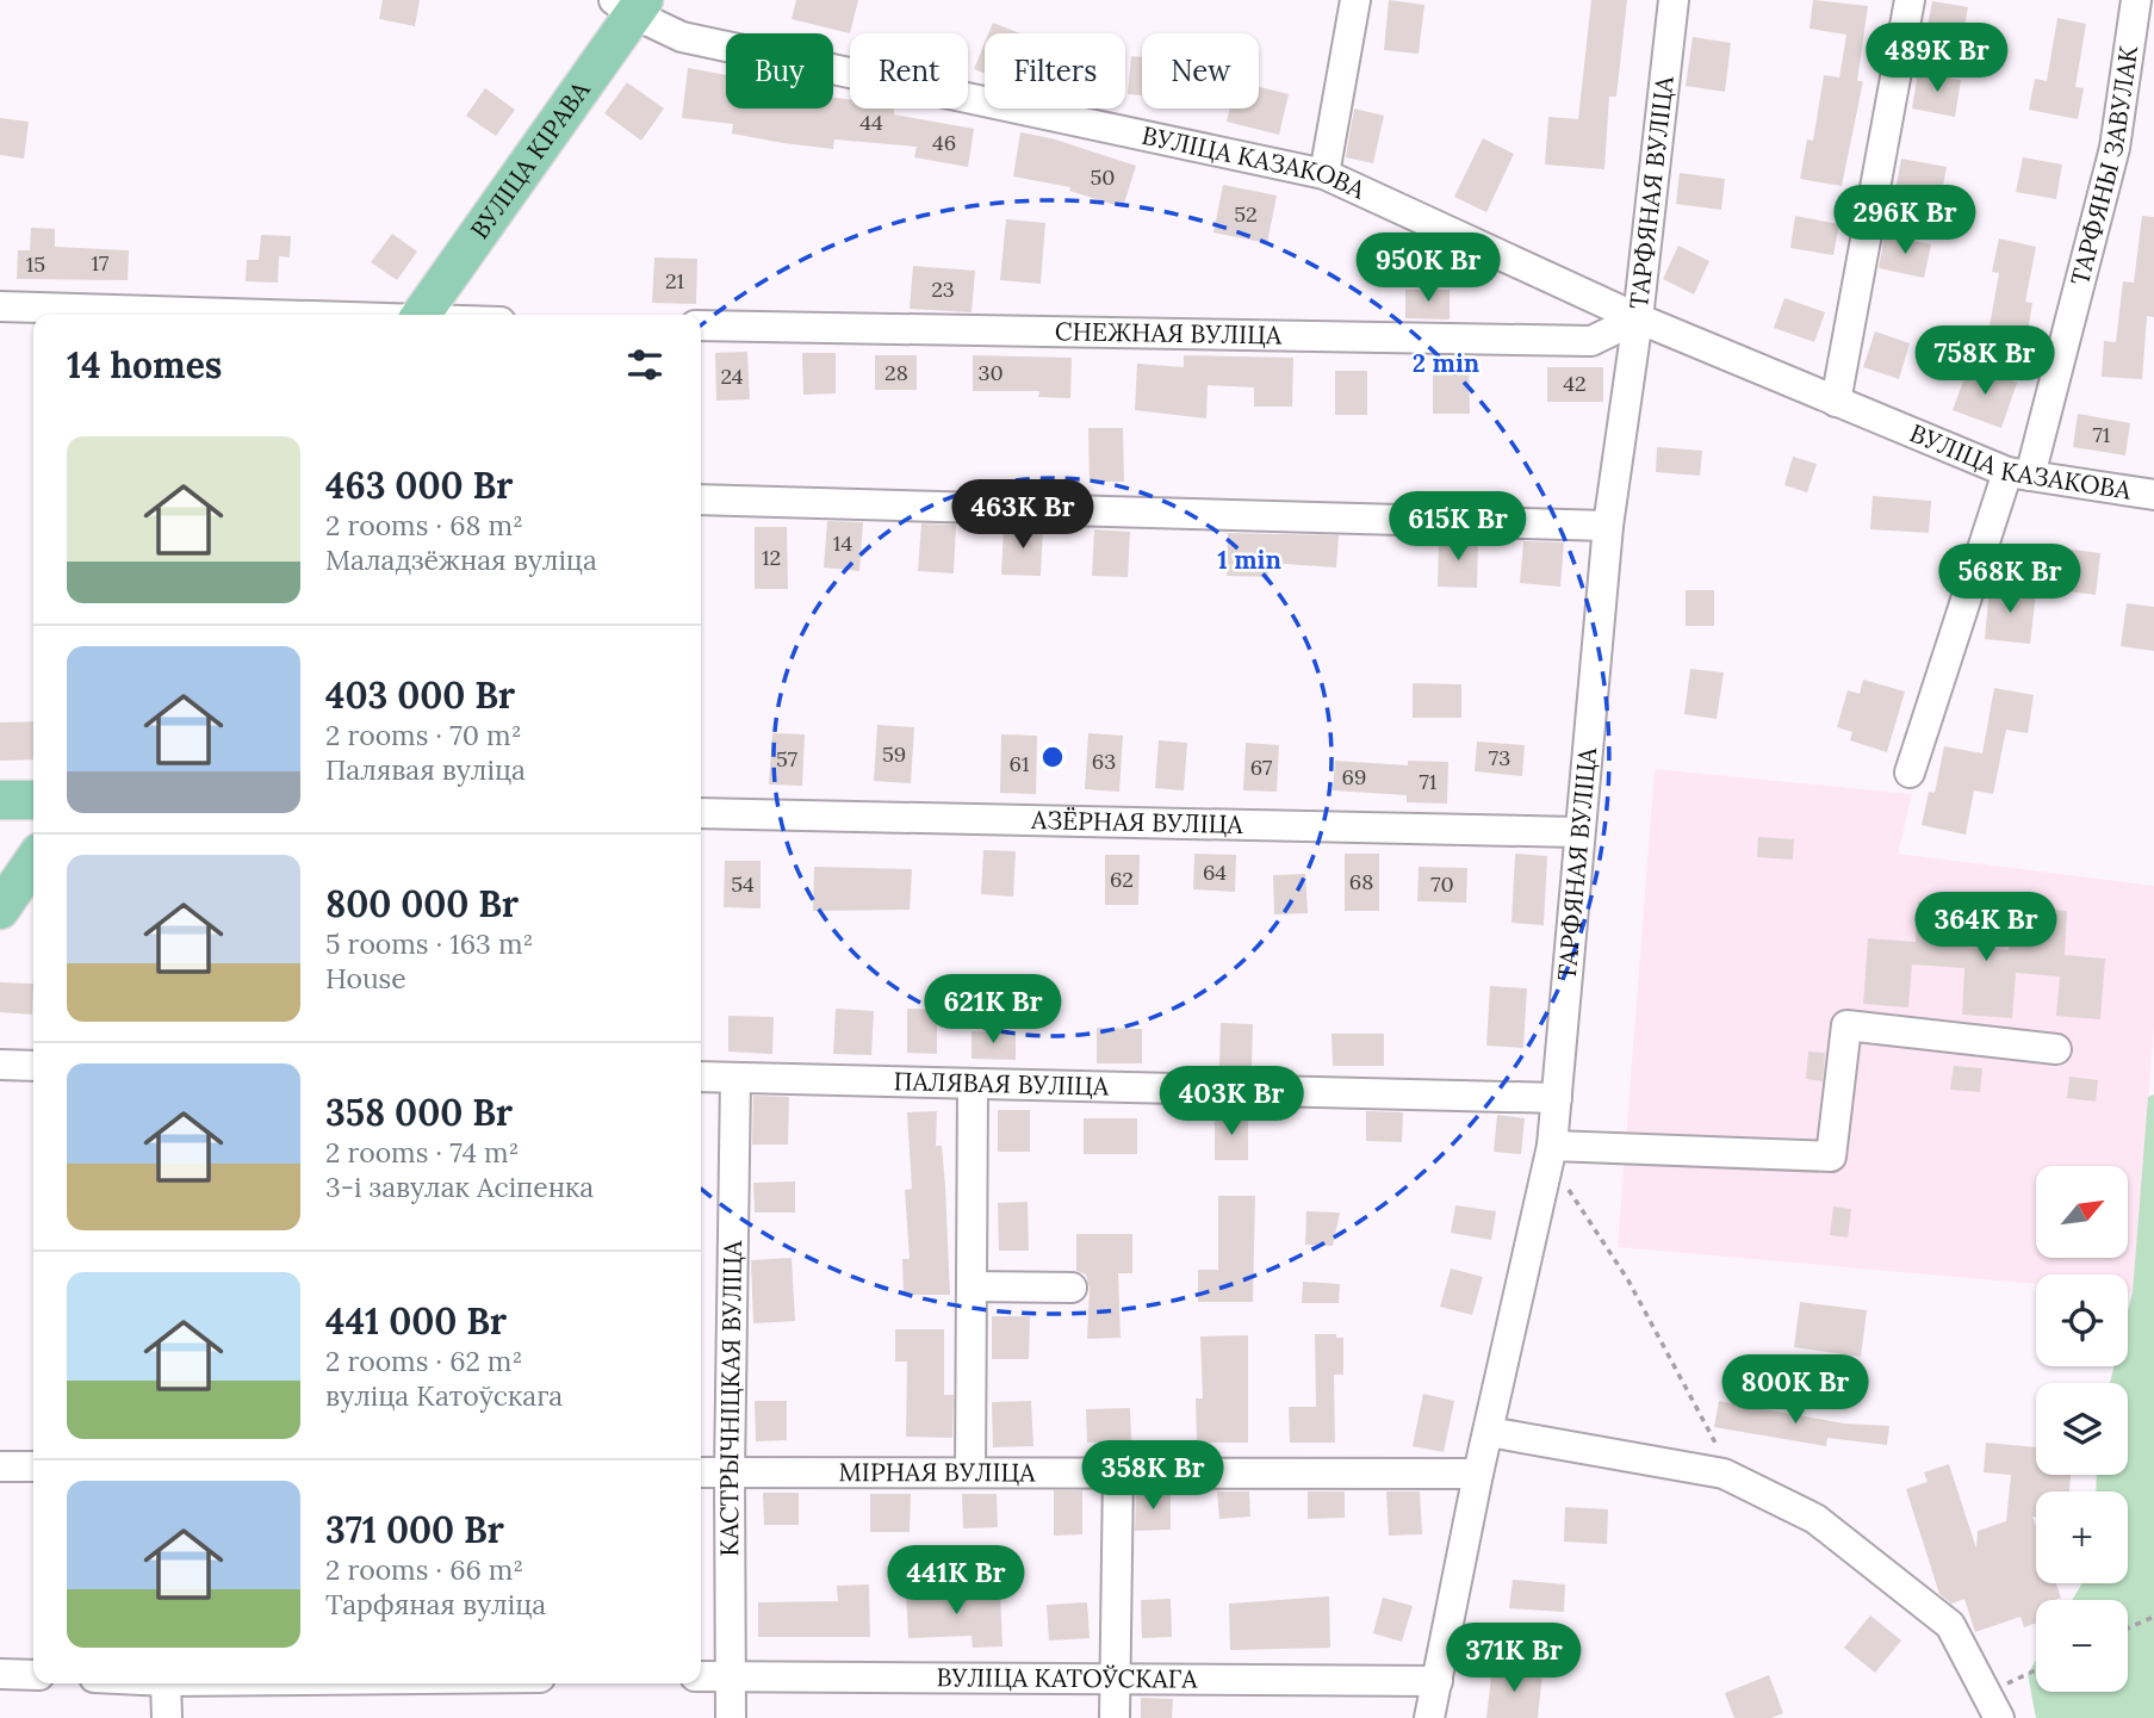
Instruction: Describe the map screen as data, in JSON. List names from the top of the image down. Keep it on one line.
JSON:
{"streets":{"main road":["ВУЛІЦА КІРАВА"],"street":["ВУЛІЦА КАЗАКОВА","ТАРФЯНЫ ЗАВУЛАК","ТАРФЯНАЯ ВУЛІЦА","СНЕЖНАЯ ВУЛІЦА","АЗЁРНАЯ ВУЛІЦА","ПАЛЯВАЯ ВУЛІЦА","КАСТРЫЧНІЦКАЯ ВУЛІЦА","МІРНАЯ ВУЛІЦА","ВУЛІЦА КАТОЎСКАГА"]},"crossings":[["ВУЛІЦА КІРАВА","ВУЛІЦА КАЗАКОВА"],["ВУЛІЦА КАЗАКОВА","ТАРФЯНЫ ЗАВУЛАК"],["ВУЛІЦА КАЗАКОВА","ТАРФЯНАЯ ВУЛІЦА"],["ВУЛІЦА КАЗАКОВА","СНЕЖНАЯ ВУЛІЦА"],["ТАРФЯНАЯ ВУЛІЦА","СНЕЖНАЯ ВУЛІЦА"],["ТАРФЯНАЯ ВУЛІЦА","АЗЁРНАЯ ВУЛІЦА"],["ТАРФЯНАЯ ВУЛІЦА","ПАЛЯВАЯ ВУЛІЦА"],["ТАРФЯНАЯ ВУЛІЦА","МІРНАЯ ВУЛІЦА"],["ТАРФЯНАЯ ВУЛІЦА","ВУЛІЦА КАТОЎСКАГА"],["ПАЛЯВАЯ ВУЛІЦА","КАСТРЫЧНІЦКАЯ ВУЛІЦА"],["КАСТРЫЧНІЦКАЯ ВУЛІЦА","МІРНАЯ ВУЛІЦА"],["КАСТРЫЧНІЦКАЯ ВУЛІЦА","ВУЛІЦА КАТОЎСКАГА"]],"house_numbers":["44","46","50","52","17","15","21","23","28","30","24","42","71","14","12","59","73","57","63","61","67","69","71","64","62","68","54","70"],"north":"top right","page":{"price":["489K Br","296K Br","950K Br","758K Br","463K Br","615K Br","568K Br","364K Br","621K Br","403K Br","800K Br","358K Br","441K Br","371K Br"],"chip":["Buy","Rent","Filters","New"],"heading":"14 homes","list":[{"name":"463 000 Br","note":"2 rooms · 68 m² · Маладзёжная вуліца"},{"name":"403 000 Br","note":"2 rooms · 70 m² · Палявая вуліца"},{"name":"800 000 Br","note":"5 rooms · 163 m² · House"},{"name":"358 000 Br","note":"2 rooms · 74 m² · 3-і завулак Асіпенка"},{"name":"441 000 Br","note":"2 rooms · 62 m² · вуліца Катоўскага"},{"name":"371 000 Br","note":"2 rooms · 66 m² · Тарфяная вуліца"}],"map_buttons":["+","−"]},"rings":["2 min","1 min"]}
